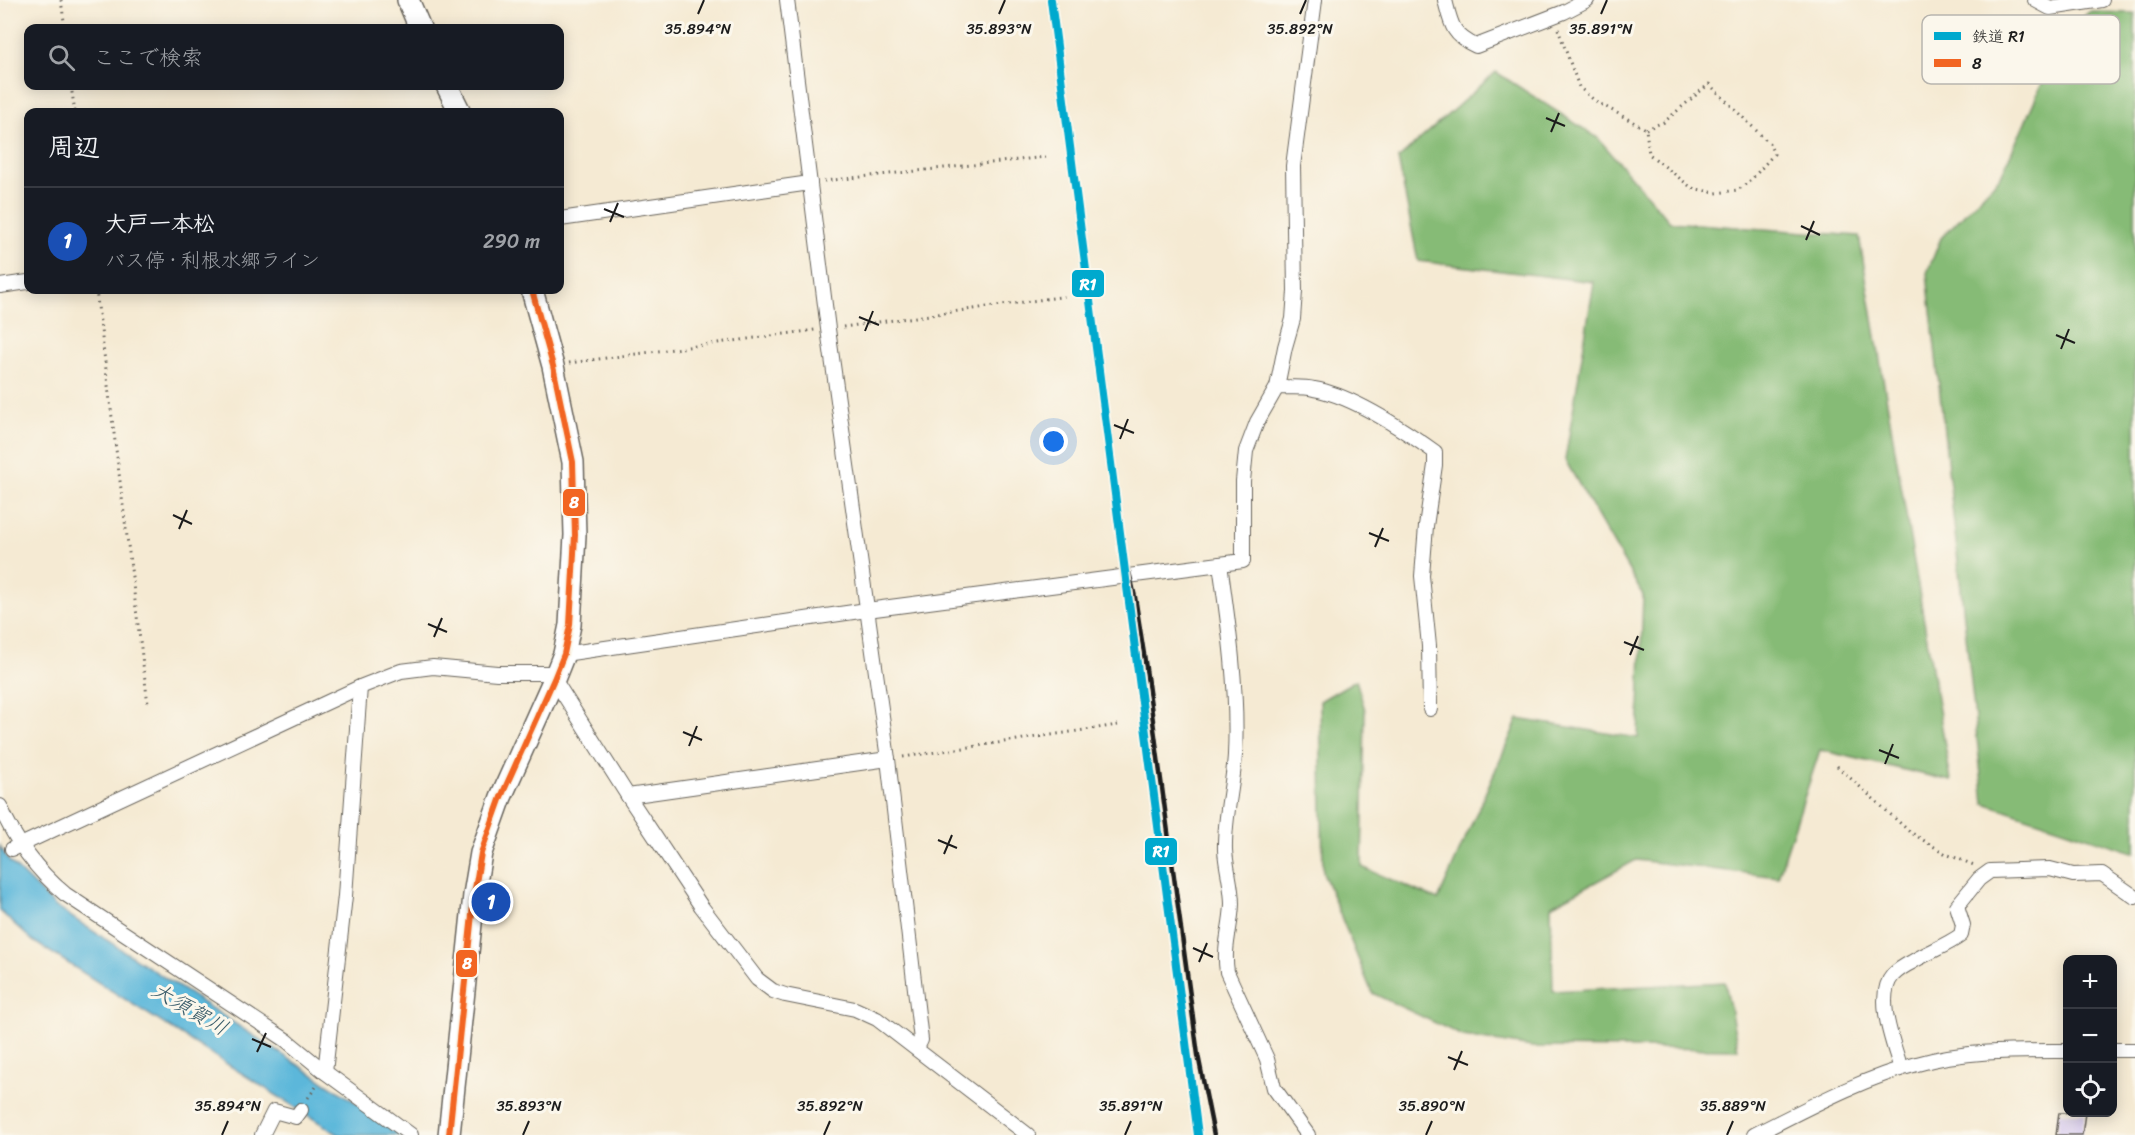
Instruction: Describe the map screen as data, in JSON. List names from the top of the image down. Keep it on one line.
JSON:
{"water":["大須賀川"],"lines":["rail line R1","transit line 8"],"legend":["鉄道 R1","8"],"page":{"search":"ここで検索","heading":"周辺","list":[{"mark":"1","name":"大戸一本松","note":"バス停 · 利根水郷ライン","value":"290 m"}],"pins":"1","map_buttons":["+","−"]},"coordinates":["35.894°N","35.893°N","35.892°N","35.891°N","35.890°N","35.889°N"]}
